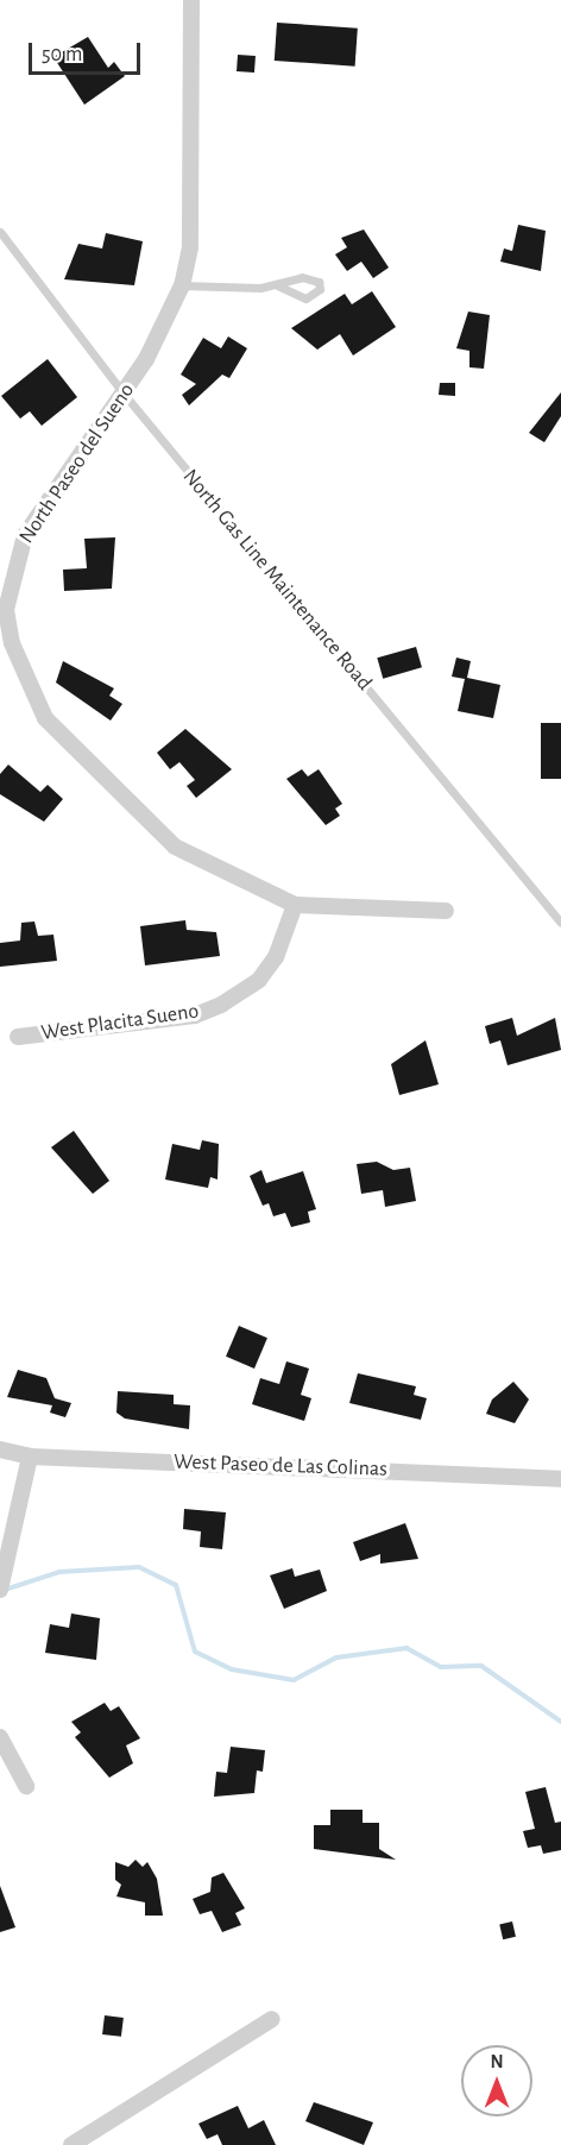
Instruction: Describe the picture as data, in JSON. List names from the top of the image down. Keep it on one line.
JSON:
{"streets":{"street":["North Paseo del Sueno","West Placita Sueno","West Paseo de Las Colinas"],"lane":["North Gas Line Maintenance Road"]},"crossings":[["North Paseo del Sueno","North Gas Line Maintenance Road"],["North Paseo del Sueno","West Placita Sueno"]],"scale_bar":"50 m","north":"top"}
